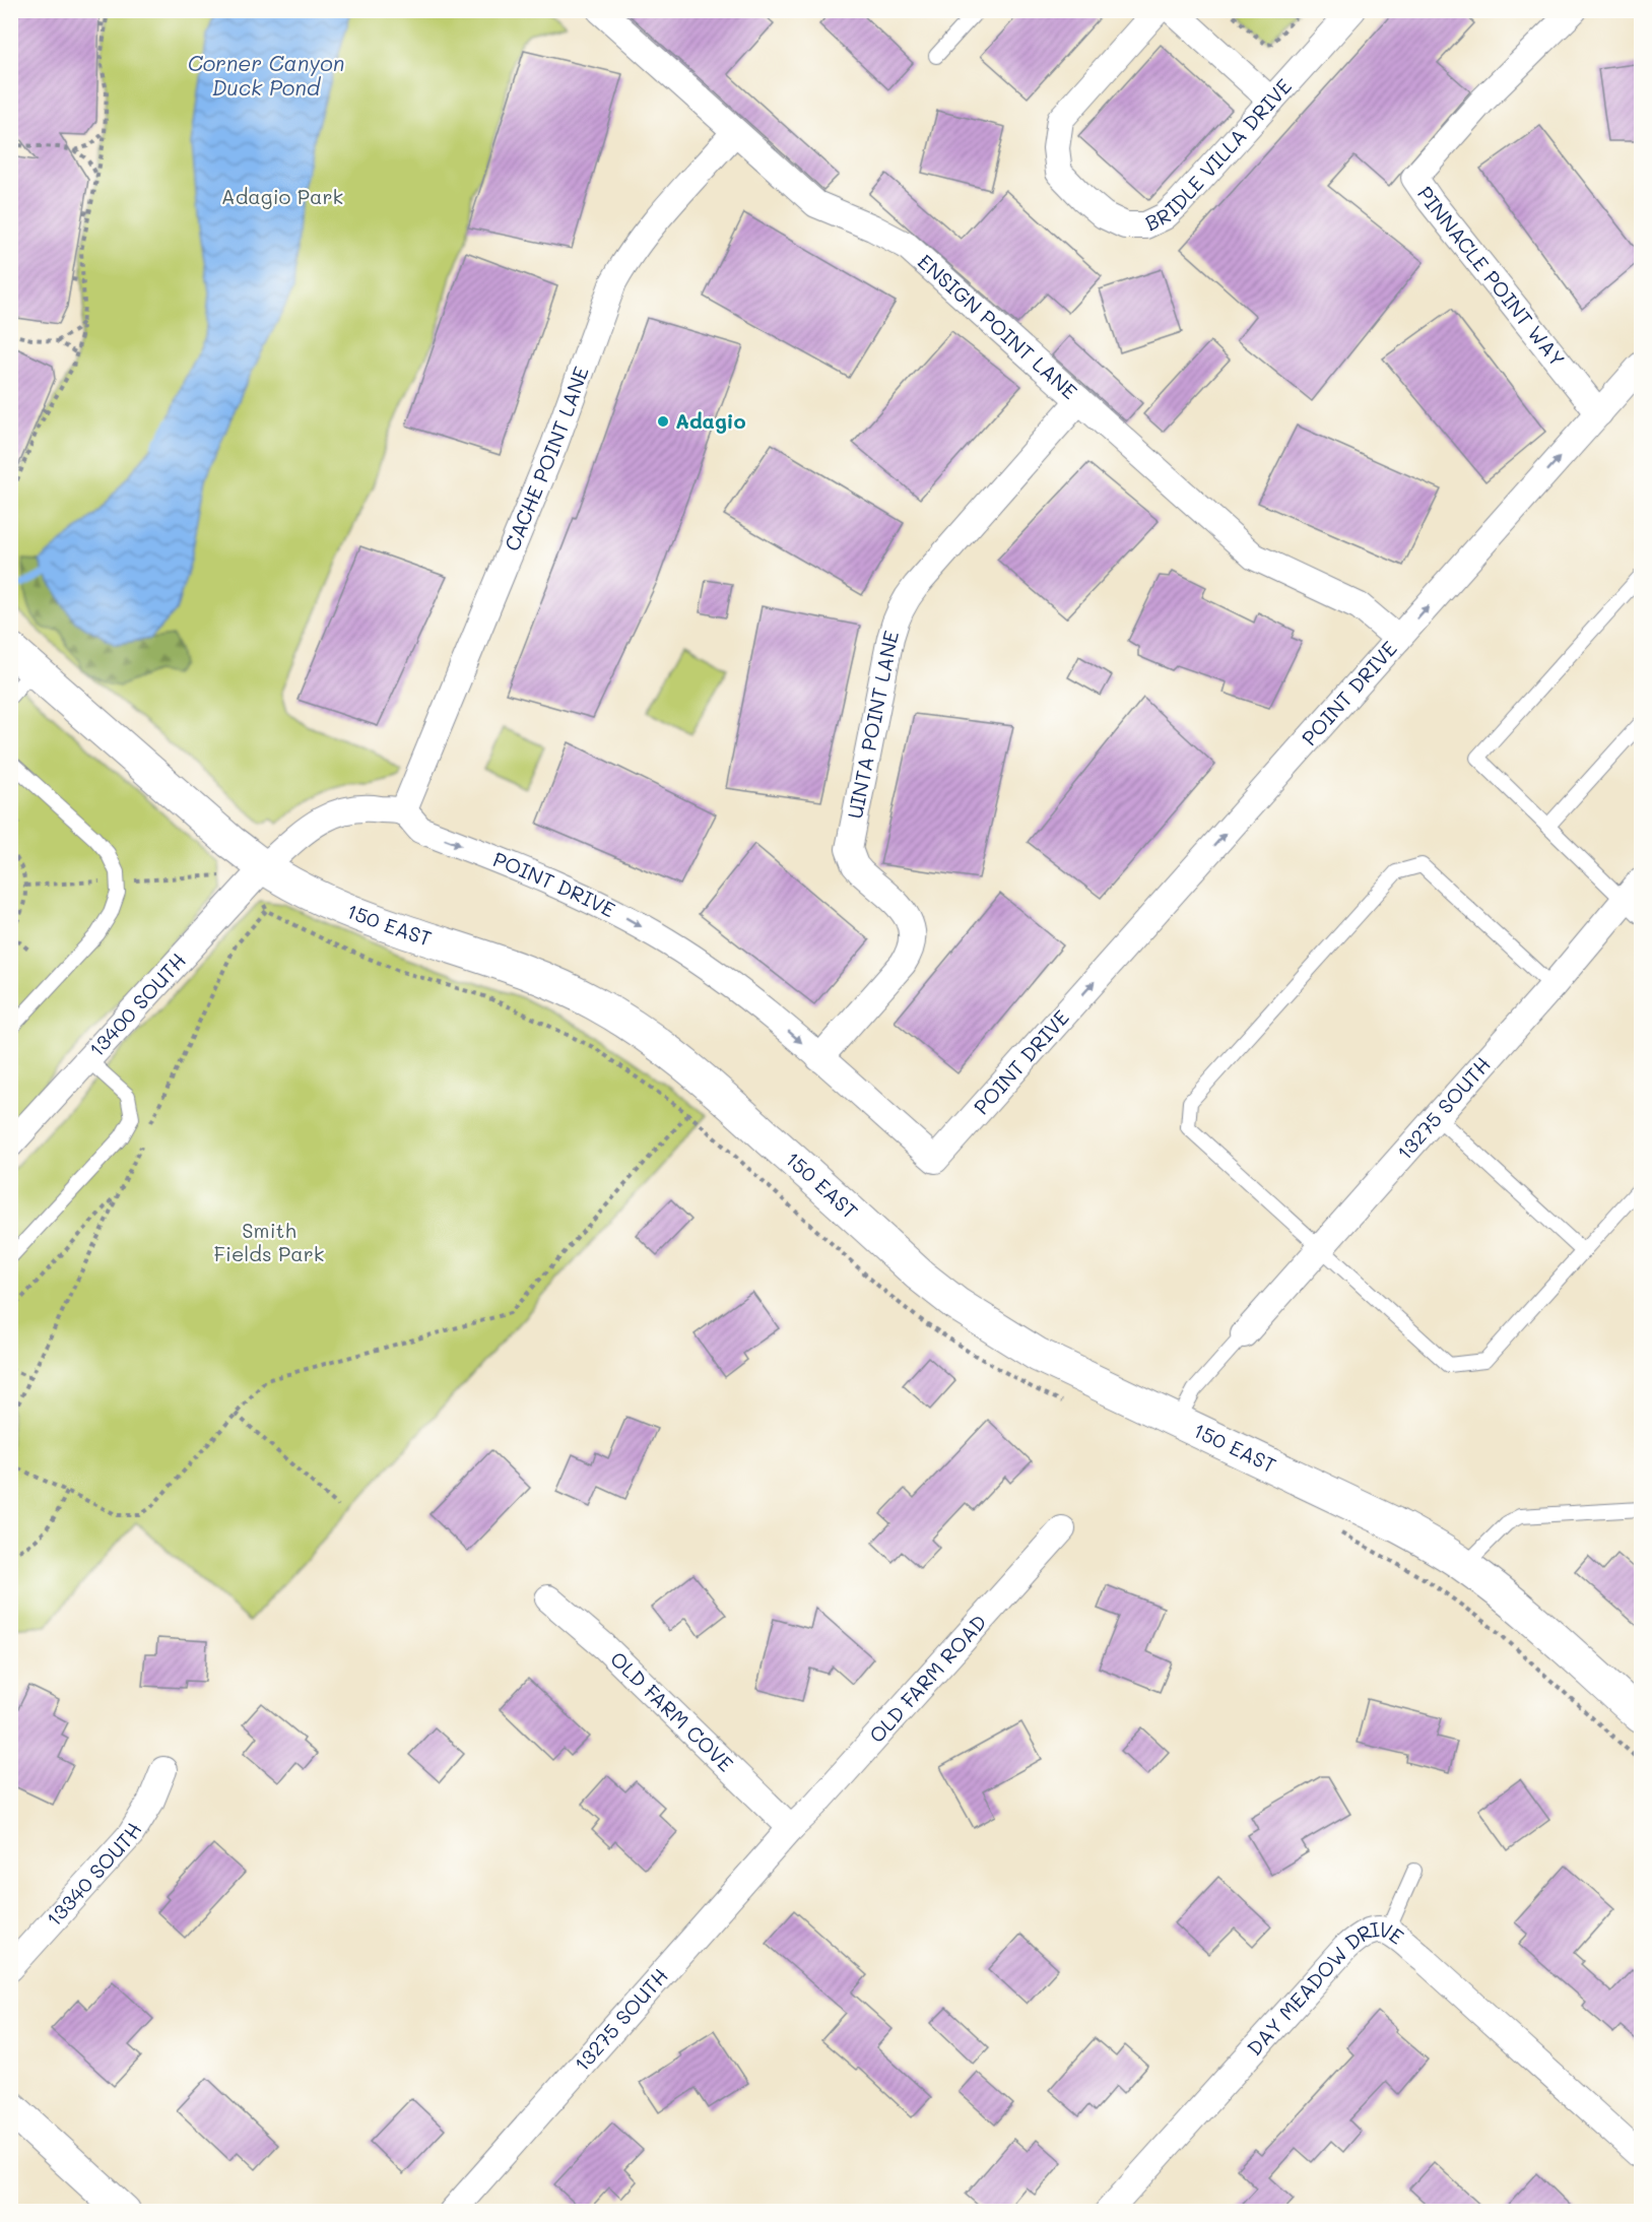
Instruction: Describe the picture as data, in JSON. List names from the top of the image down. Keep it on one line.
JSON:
{"streets":{"street":["BRIDLE VILLA DRIVE","PINNACLE POINT WAY","ENSIGN POINT LANE","CACHE POINT LANE","POINT DRIVE","UINTA POINT LANE","150 EAST","13400 SOUTH","13275 SOUTH","OLD FARM ROAD","OLD FARM COVE","13340 SOUTH","DAY MEADOW DRIVE"]},"crossings":[["PINNACLE POINT WAY","POINT DRIVE"],["ENSIGN POINT LANE","CACHE POINT LANE"],["ENSIGN POINT LANE","POINT DRIVE"],["ENSIGN POINT LANE","UINTA POINT LANE"],["CACHE POINT LANE","POINT DRIVE"],["POINT DRIVE","UINTA POINT LANE"],["150 EAST","13400 SOUTH"],["13275 SOUTH","OLD FARM ROAD"],["13275 SOUTH","OLD FARM COVE"],["OLD FARM ROAD","OLD FARM COVE"]],"water":["Corner Canyon Duck Pond"],"parks":["Adagio Park","Smith Fields Park"],"places":["Adagio"]}
